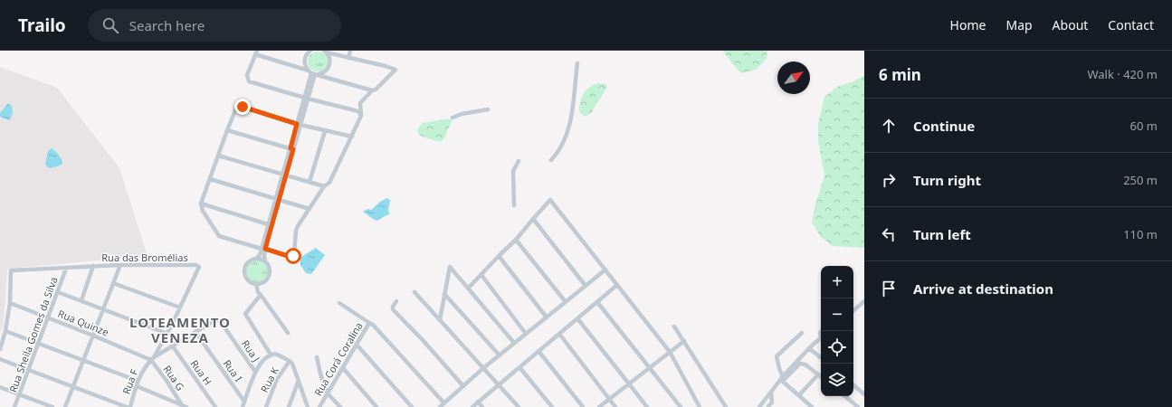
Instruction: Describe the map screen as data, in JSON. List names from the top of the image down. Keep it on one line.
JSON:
{"streets":{"street":["Rua das Bromélias","Rua Quinze","Rua Sheila Gomes da Silva","Rua J","Rua Corá Coralina","Rua I","Rua H","Rua G","Rua K","Rua F"]},"crossings":[["Rua das Bromélias","Rua Quinze"],["Rua das Bromélias","Rua Sheila Gomes da Silva"],["Rua das Bromélias","Rua G"],["Rua das Bromélias","Rua F"],["Rua Quinze","Rua Sheila Gomes da Silva"],["Rua Quinze","Rua G"],["Rua Quinze","Rua F"],["Rua J","Rua F"],["Rua I","Rua F"],["Rua H","Rua F"],["Rua G","Rua F"]],"districts":["LOTEAMENTO VENEZA"],"north":"top right","page":{"header":"Trailo","search":"Search here","nav":["Home","Map","About","Contact"],"heading":["6 min","Walk · 420 m"],"list":[["Continue","60 m"],["Turn right","250 m"],["Turn left","110 m"],"Arrive at destination"],"map_buttons":["+","−"]}}
